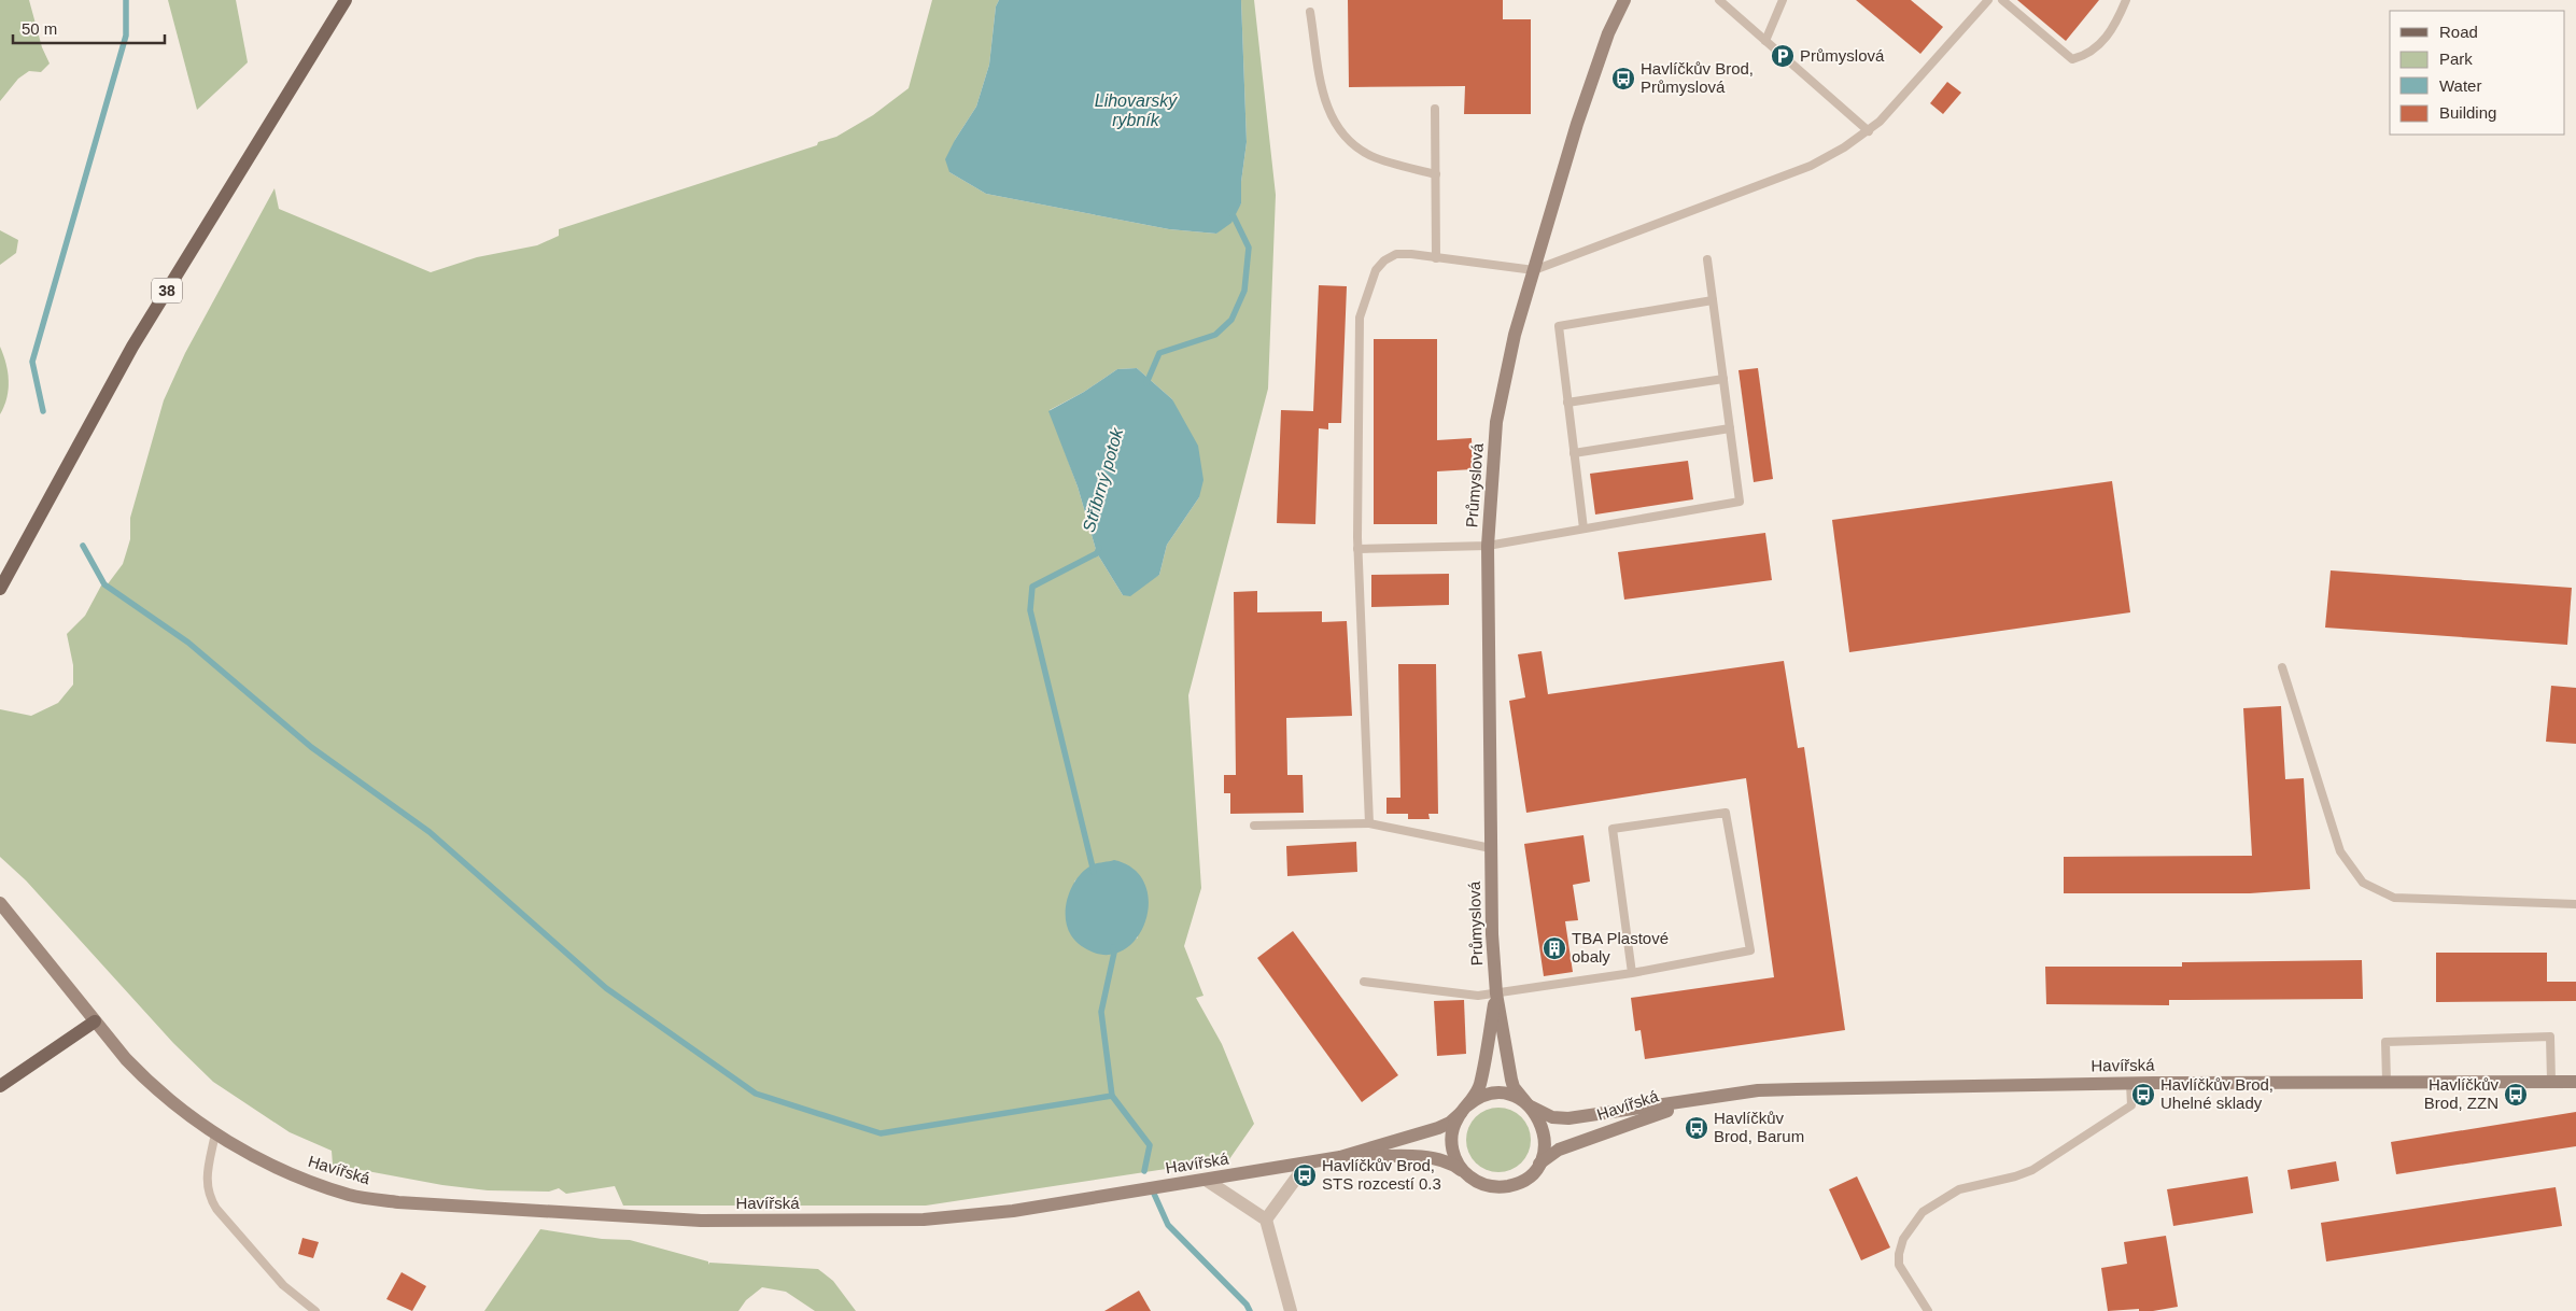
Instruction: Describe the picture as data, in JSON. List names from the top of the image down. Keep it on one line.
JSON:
{"streets":{"main road":["38"],"street":["Průmyslová","Havířská"]},"crossings":[["Průmyslová","Havířská"]],"water":["Lihovarský rybník","Stříbrný potok"],"places":{"parking":["Průmyslová"],"bus stop":["Havlíčkův Brod, Průmyslová","Havlíčkův Brod, Uhelné sklady","Havlíčkův Brod, ZZN","Havlíčkův Brod, Barum","Havlíčkův Brod, STS rozcestí 0.3"],"building":["TBA Plastové obaly"]},"legend":["Road","Park","Water","Building"],"scale_bar":"50 m"}
